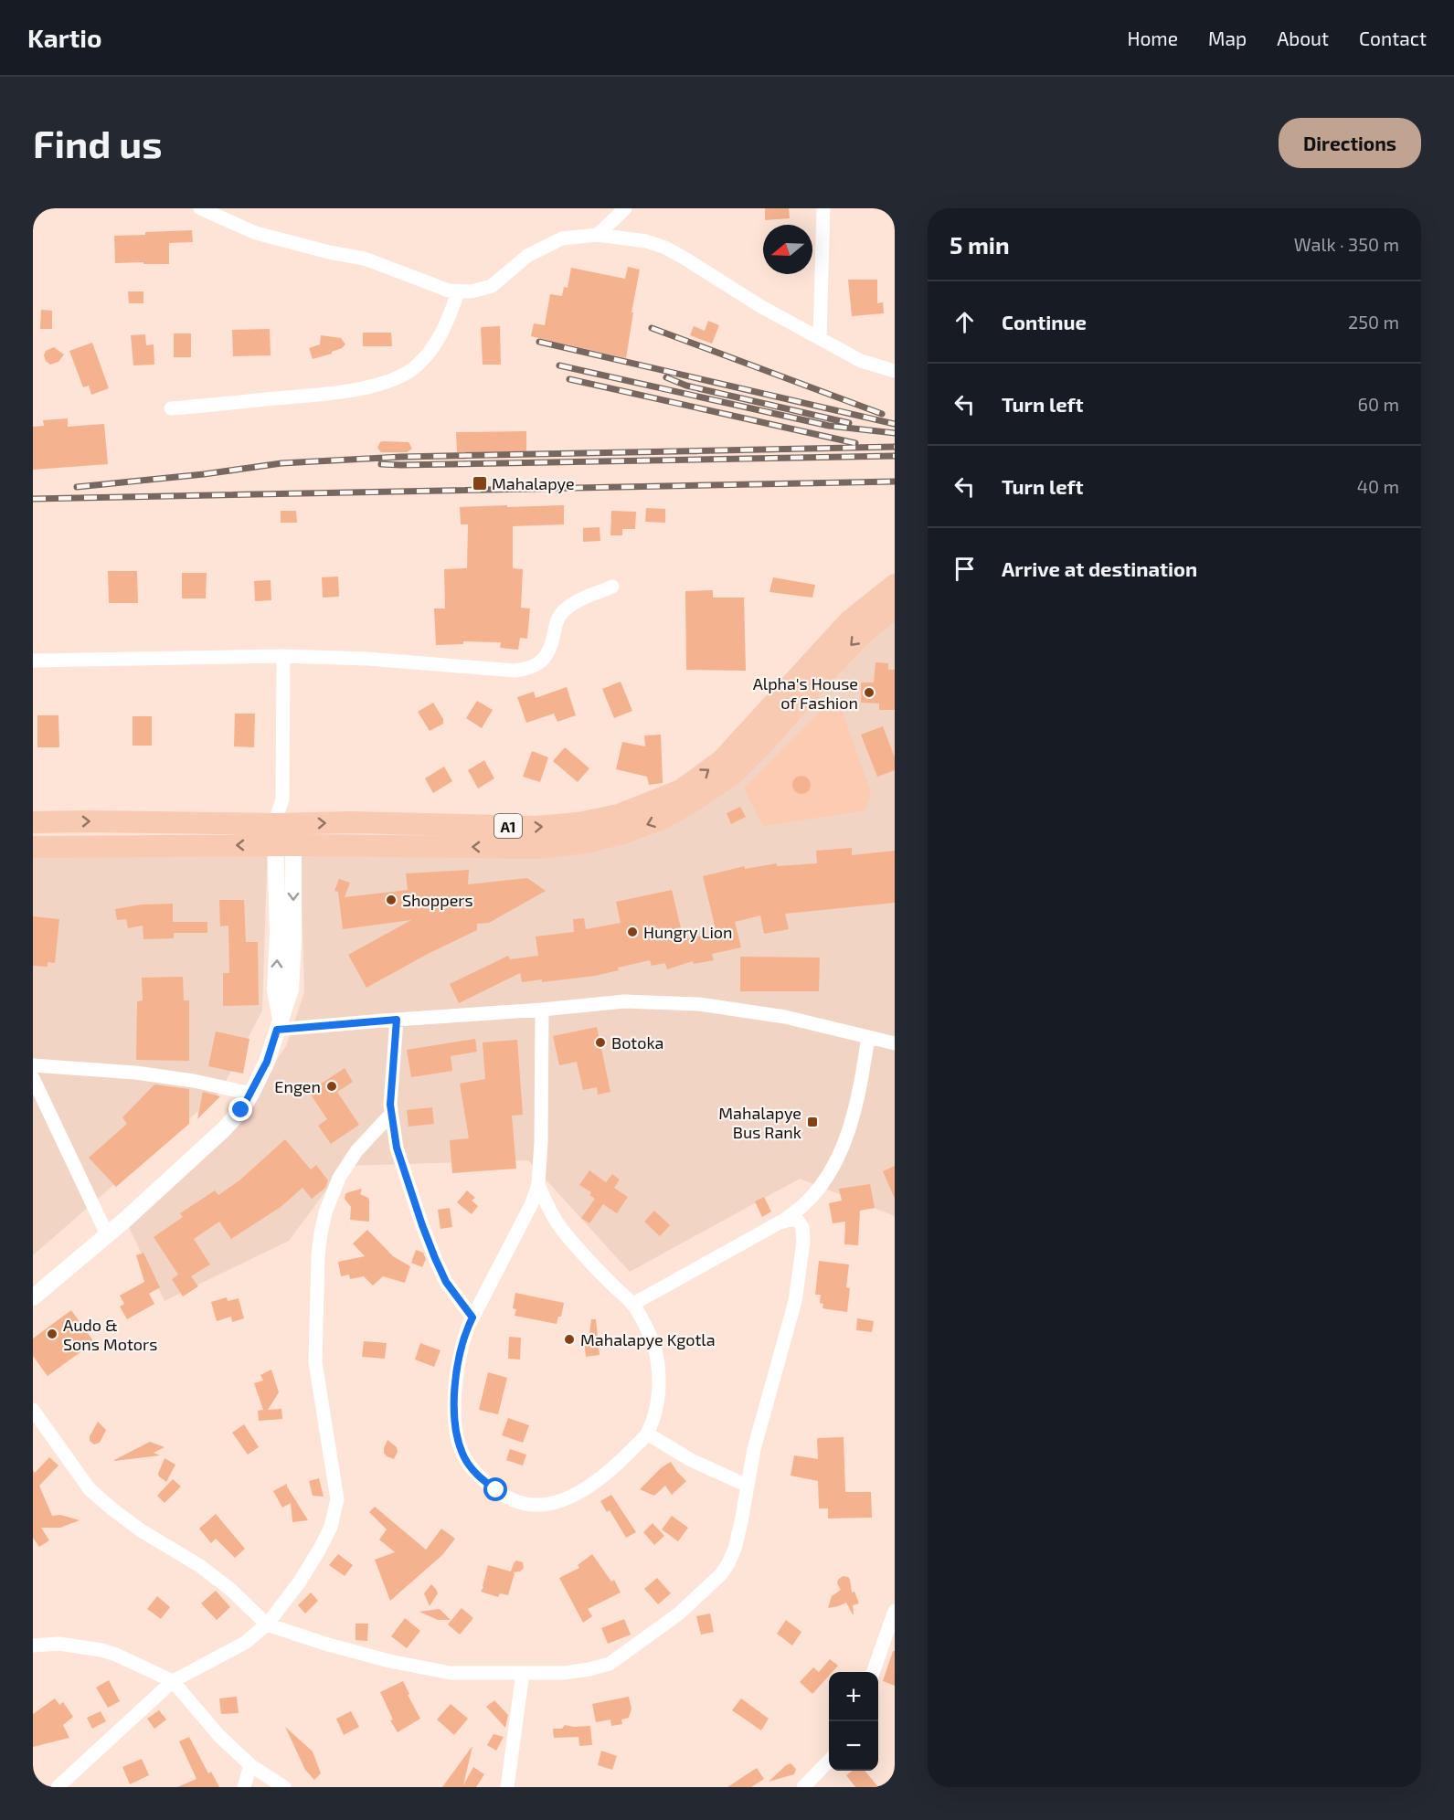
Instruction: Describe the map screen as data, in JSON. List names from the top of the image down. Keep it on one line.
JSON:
{"streets":{"highway":["A1"]},"places":{"transit":["Mahalapye","Mahalapye Bus Rank"],"other":["Alpha's House of Fashion","Shoppers","Hungry Lion","Botoka","Engen","Audo & Sons Motors","Mahalapye Kgotla"]},"north":"left","page":{"header":"Kartio","nav":["Home","Map","About","Contact"],"buttons":"Directions","title":"Find us","heading":["5 min","Walk · 350 m"],"list":[["Continue","250 m"],["Turn left","60 m"],["Turn left","40 m"],"Arrive at destination"],"map_buttons":["+","−"]}}
